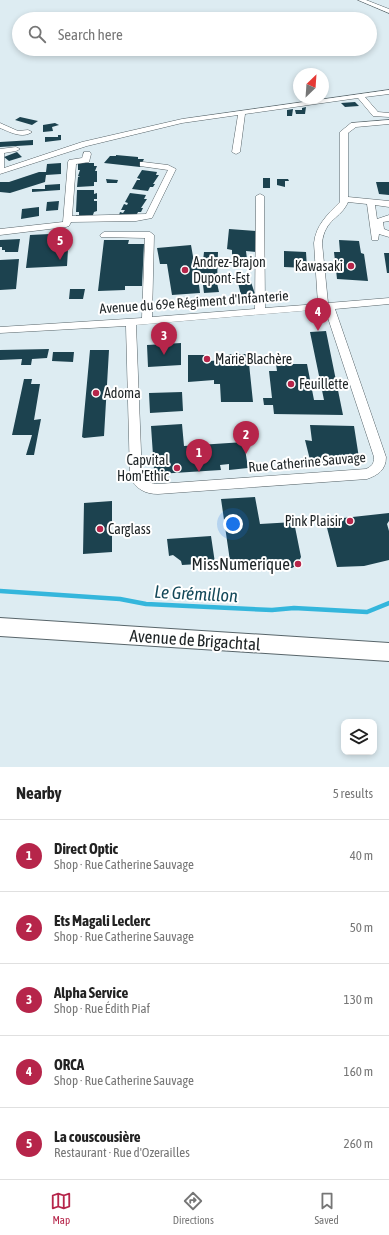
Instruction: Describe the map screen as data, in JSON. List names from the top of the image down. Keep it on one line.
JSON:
{"streets":{"main road":["Avenue de Brigachtal"],"street":["Avenue du 69e Régiment d'Infanterie","Rue Catherine Sauvage"]},"crossings":[["Avenue du 69e Régiment d'Infanterie","Rue Catherine Sauvage"]],"water":["Le Grémillon"],"places":["Kawasaki","Andrez-Brajon Dupont-Est","Marie Blachère","Feuillette","Adoma","Capvital Hom'Ethic","Pink Plaisir","Carglass","MissNumerique"],"north":"top right","page":{"search":"Search here","pins":["5","4","3","2","1"],"heading":["Nearby","5 results"],"list":[{"mark":"1","name":"Direct Optic","note":"Shop · Rue Catherine Sauvage","value":"40 m"},{"mark":"2","name":"Ets Magali Leclerc","note":"Shop · Rue Catherine Sauvage","value":"50 m"},{"mark":"3","name":"Alpha Service","note":"Shop · Rue Édith Piaf","value":"130 m"},{"mark":"4","name":"ORCA","note":"Shop · Rue Catherine Sauvage","value":"160 m"},{"mark":"5","name":"La couscousière","note":"Restaurant · Rue d'Ozerailles","value":"260 m"}],"nav":["Map","Directions","Saved"]}}
